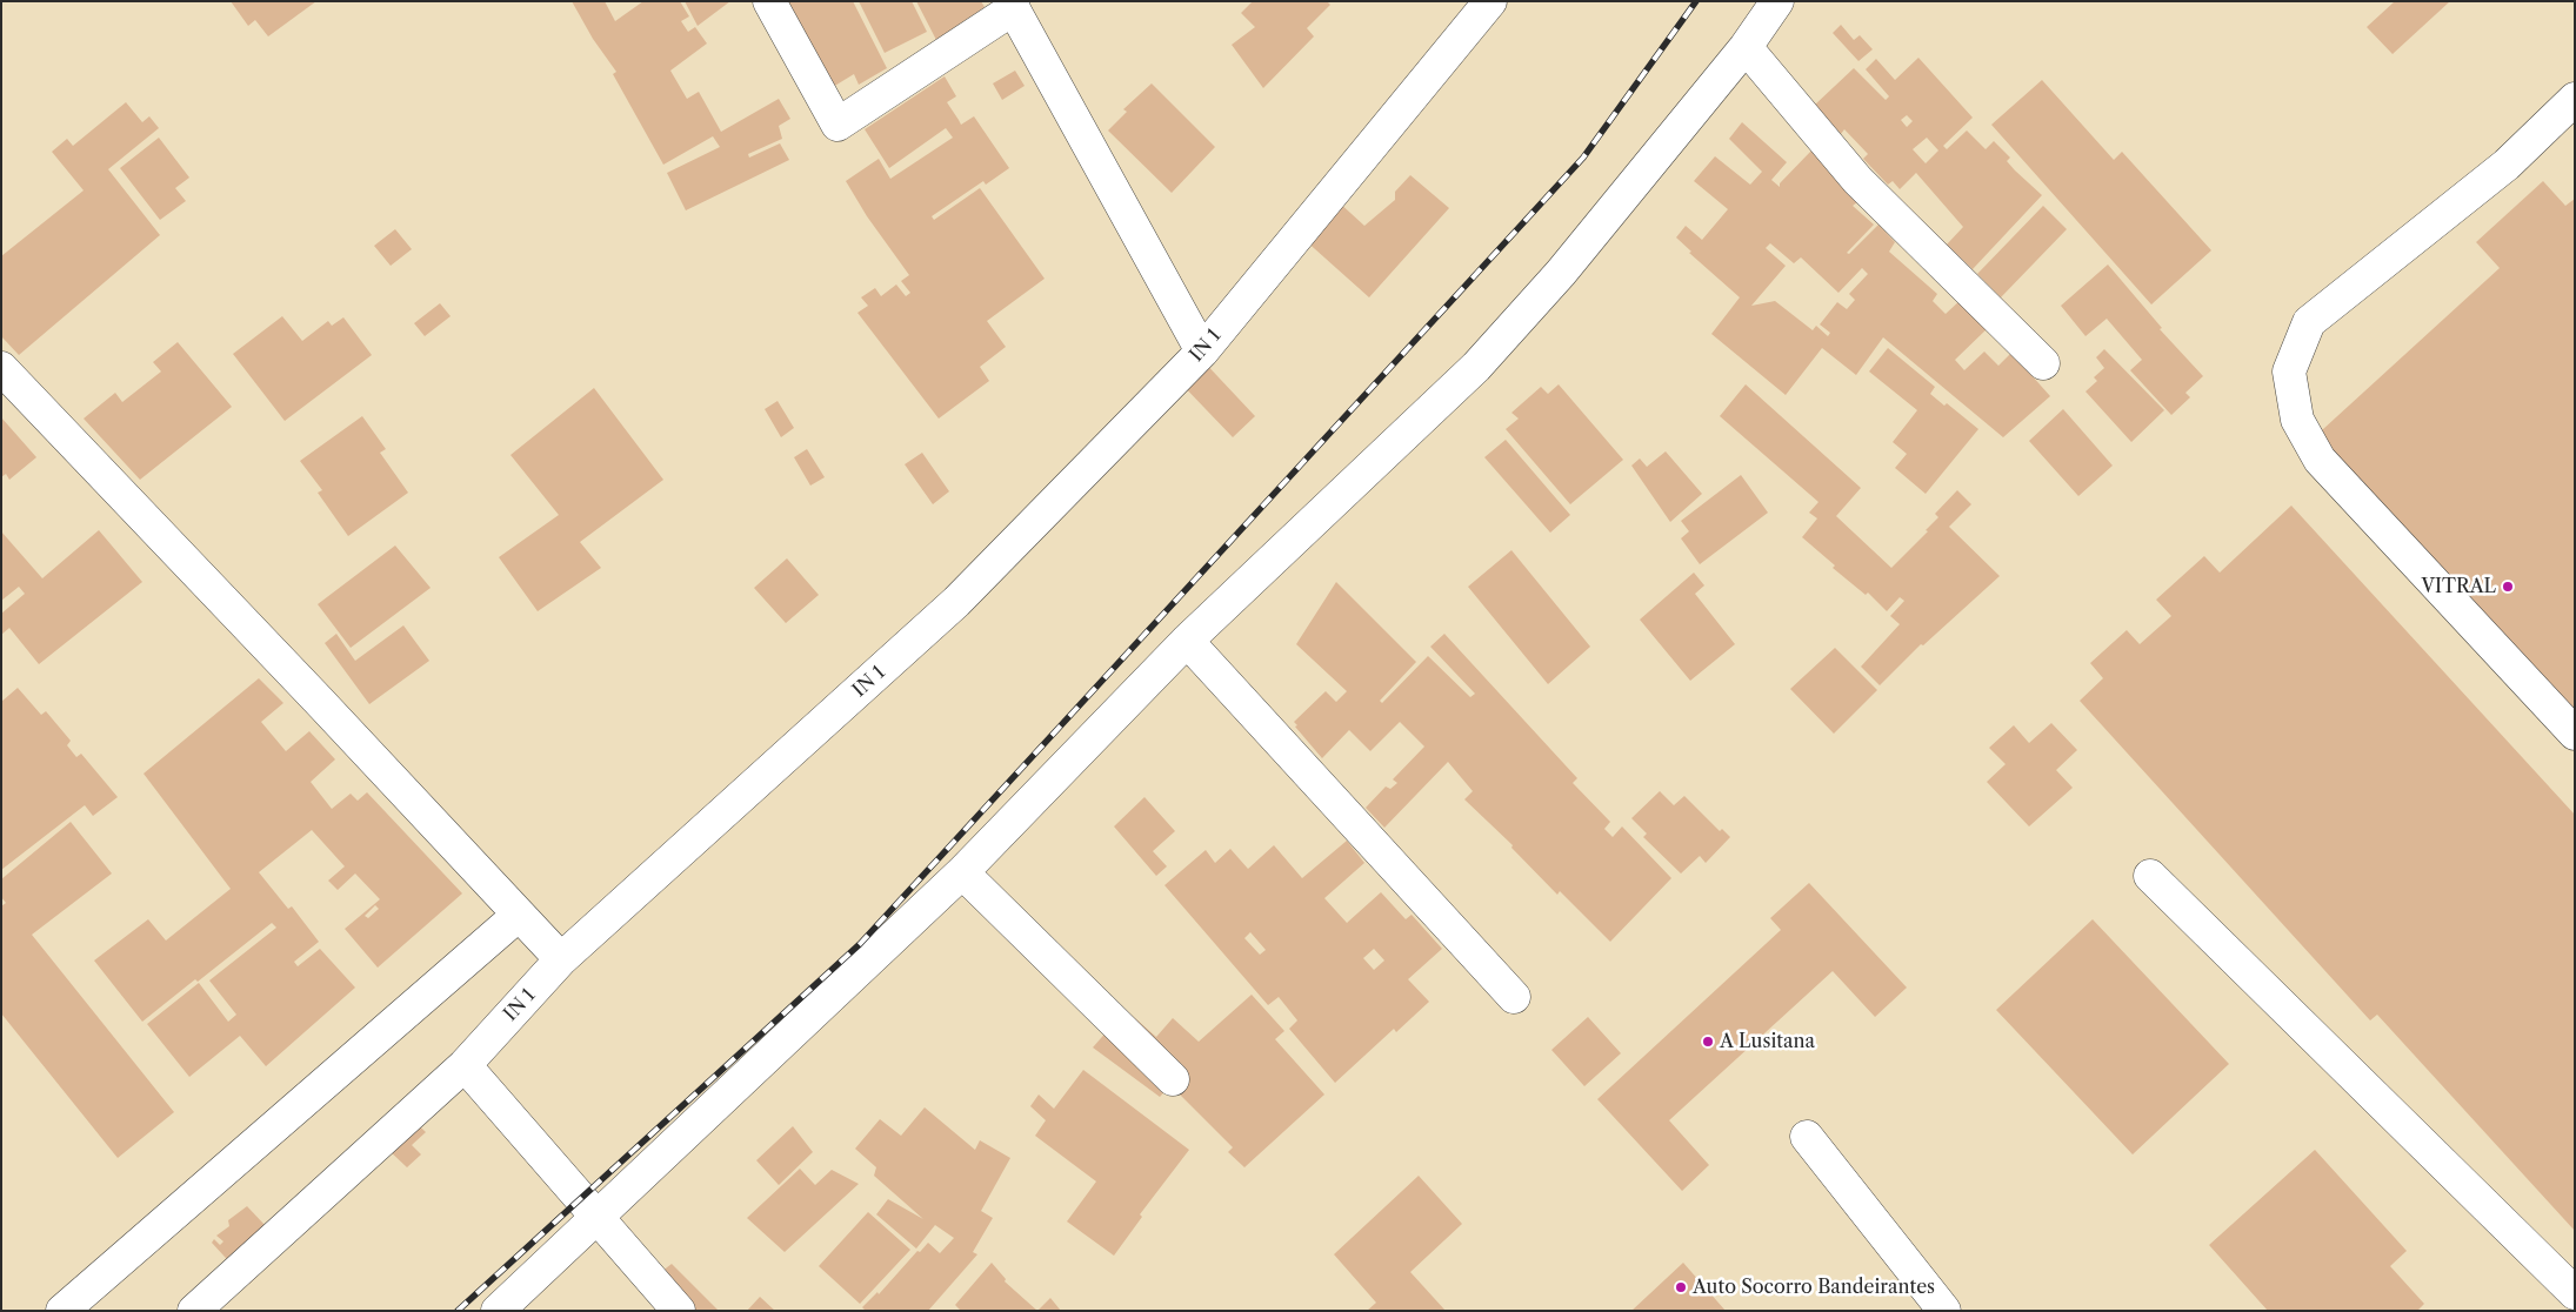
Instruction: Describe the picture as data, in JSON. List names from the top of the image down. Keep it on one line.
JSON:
{"streets":{"street":["IN 1"]},"places":["VITRAL","A Lusitana","Auto Socorro Bandeirantes"]}
